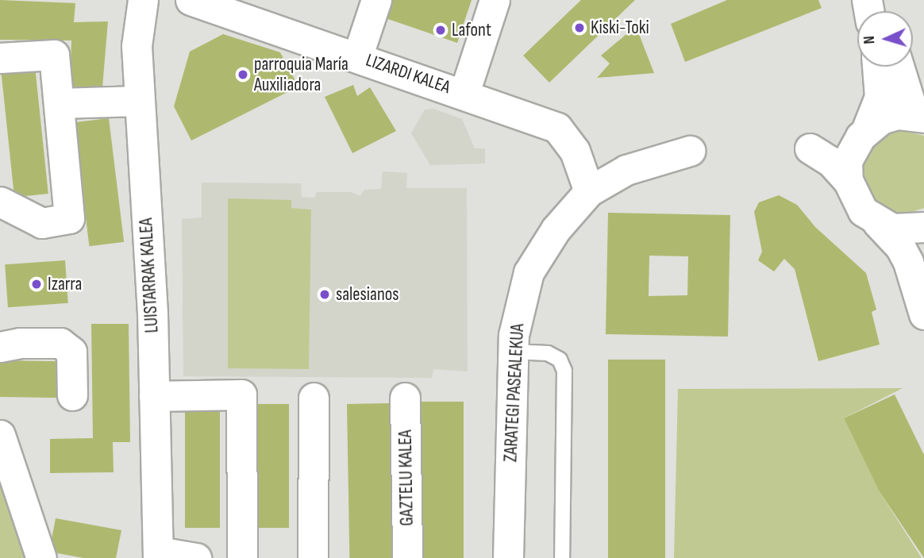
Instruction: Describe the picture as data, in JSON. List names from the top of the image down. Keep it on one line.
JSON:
{"streets":{"street":["LIZARDI KALEA","LUISTARRAK KALEA","ZARATEGI PASEALEKUA","GAZTELU KALEA"]},"crossings":[["LIZARDI KALEA","ZARATEGI PASEALEKUA"]],"places":["Kiski-Toki","Lafont","parroquia María Auxiliadora","Izarra","salesianos"],"north":"left"}
